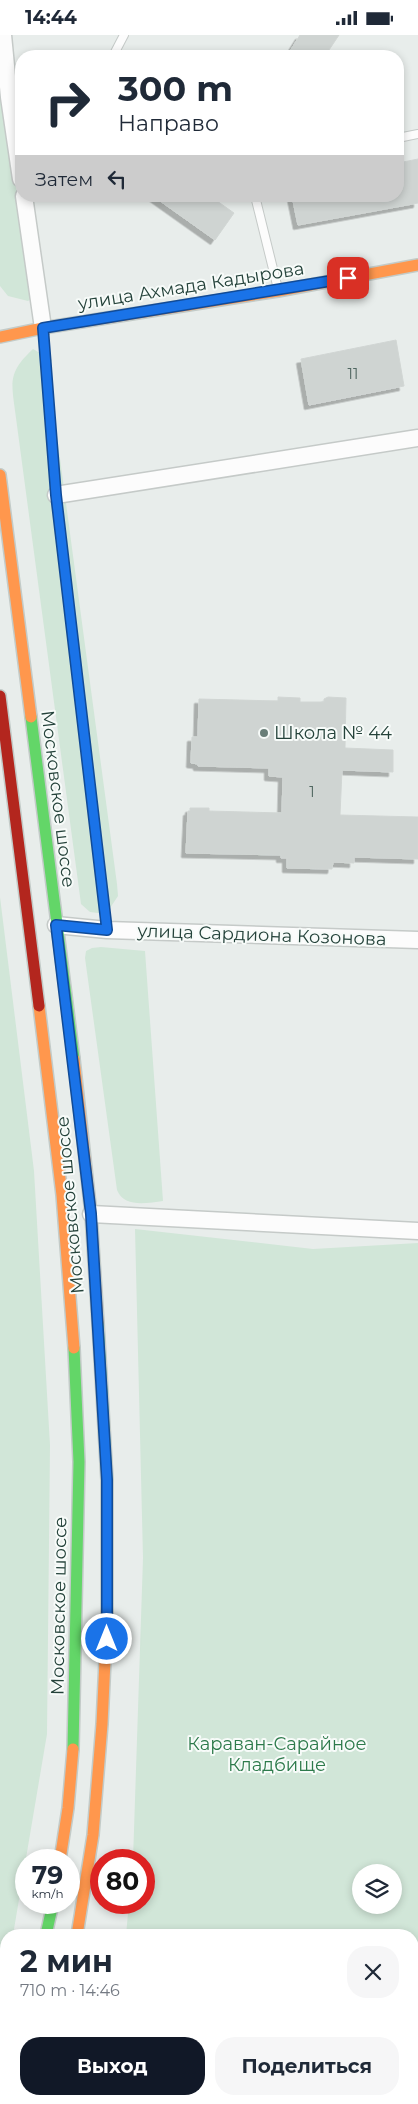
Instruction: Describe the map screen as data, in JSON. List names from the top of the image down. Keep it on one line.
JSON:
{"streets":{"main road":["улица Ахмада Кадырова","Московское шоссе"],"street":["улица Сардиона Козонова"]},"crossings":[["Московское шоссе","улица Сардиона Козонова"]],"parks":["Караван-Сарайное Кладбище"],"places":["Школа № 44"],"house_numbers":["11","1"],"page":{"status":"14:44","turn":["300 m","Направо"],"then":"Затем","speed":"79 km/h","limit":"80","heading":["2 мин","710 m · 14:46"],"buttons":["Выход","Поделиться"]}}
